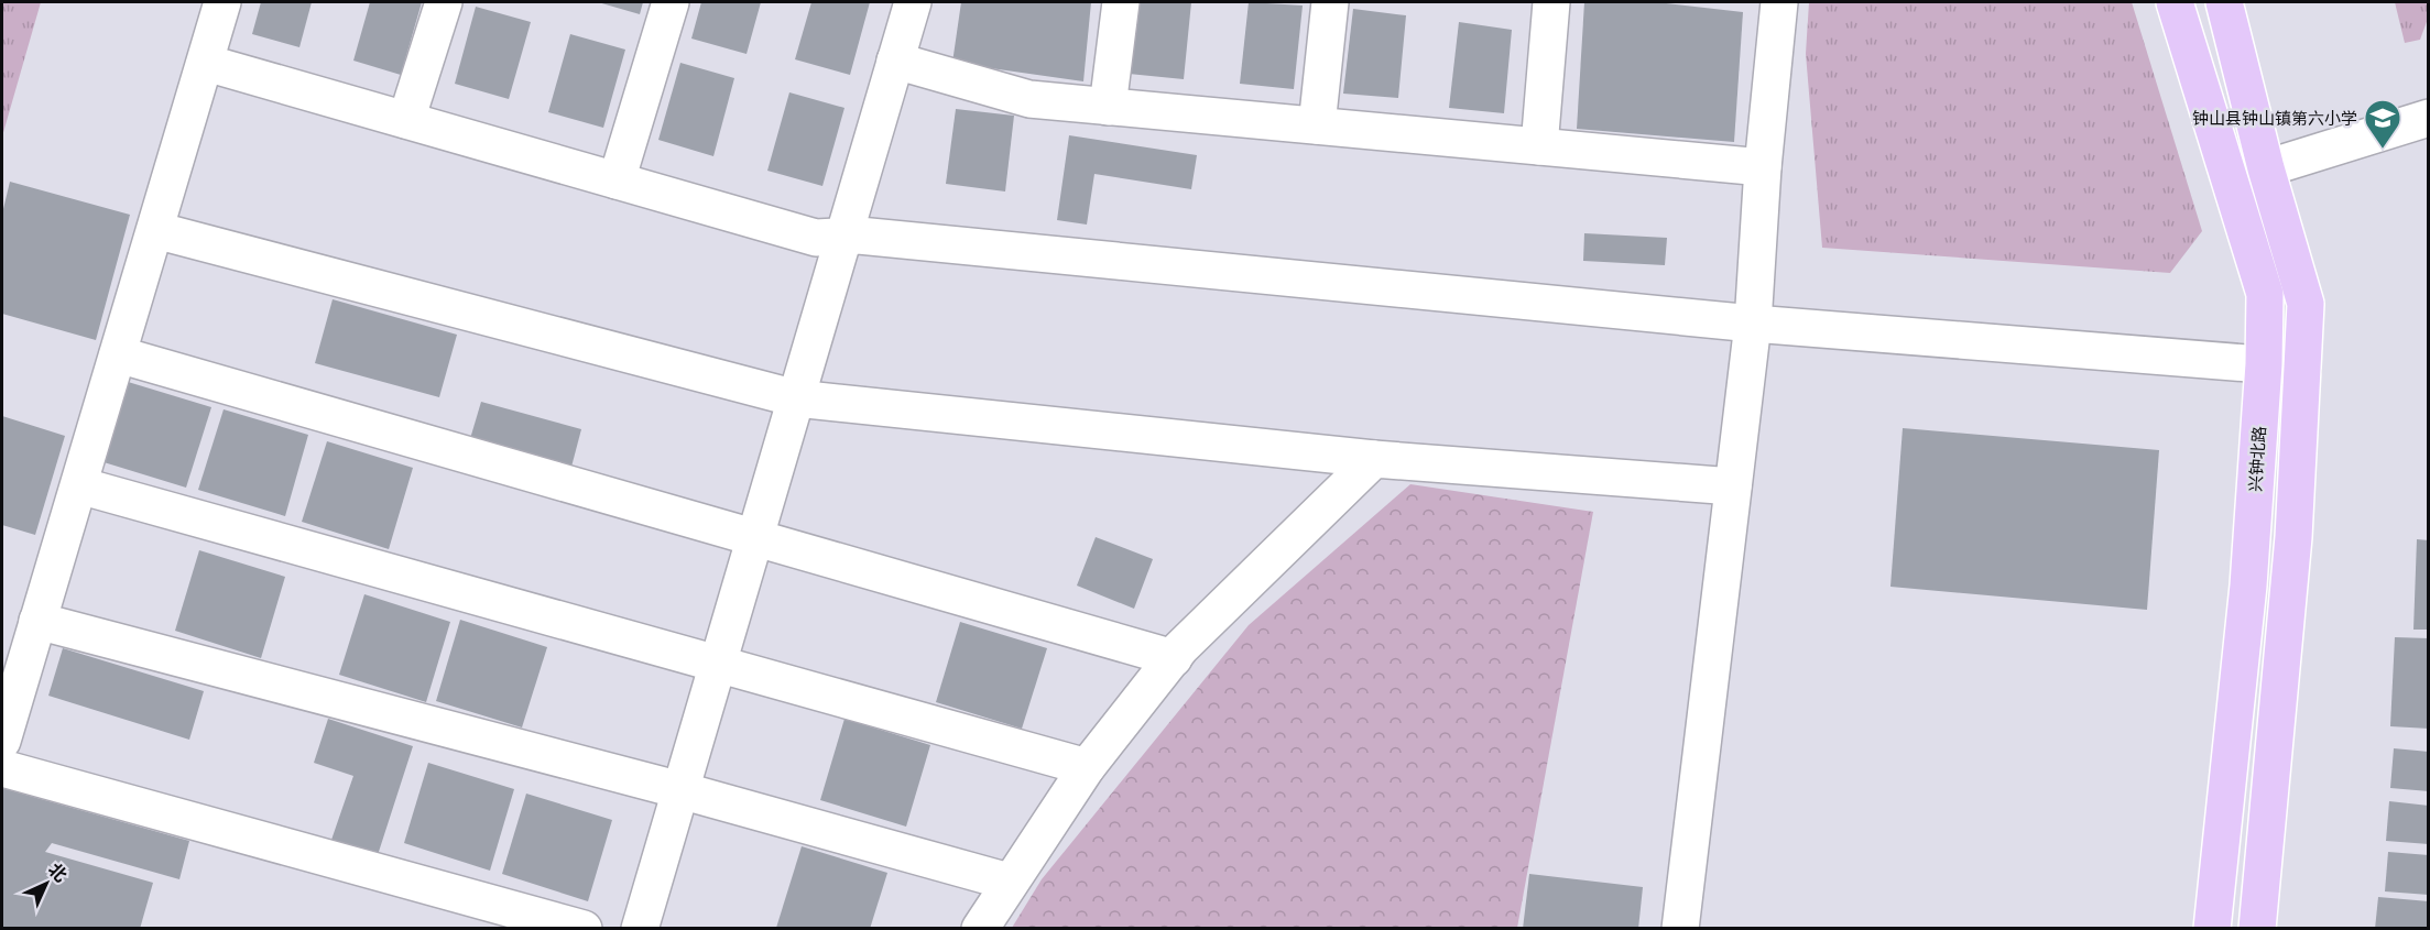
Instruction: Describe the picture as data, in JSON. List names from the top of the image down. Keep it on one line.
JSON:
{"streets":{"main road":["兴钟北路"]},"places":{"school or university":["钟山县钟山镇第六小学"]},"north":"top right"}
